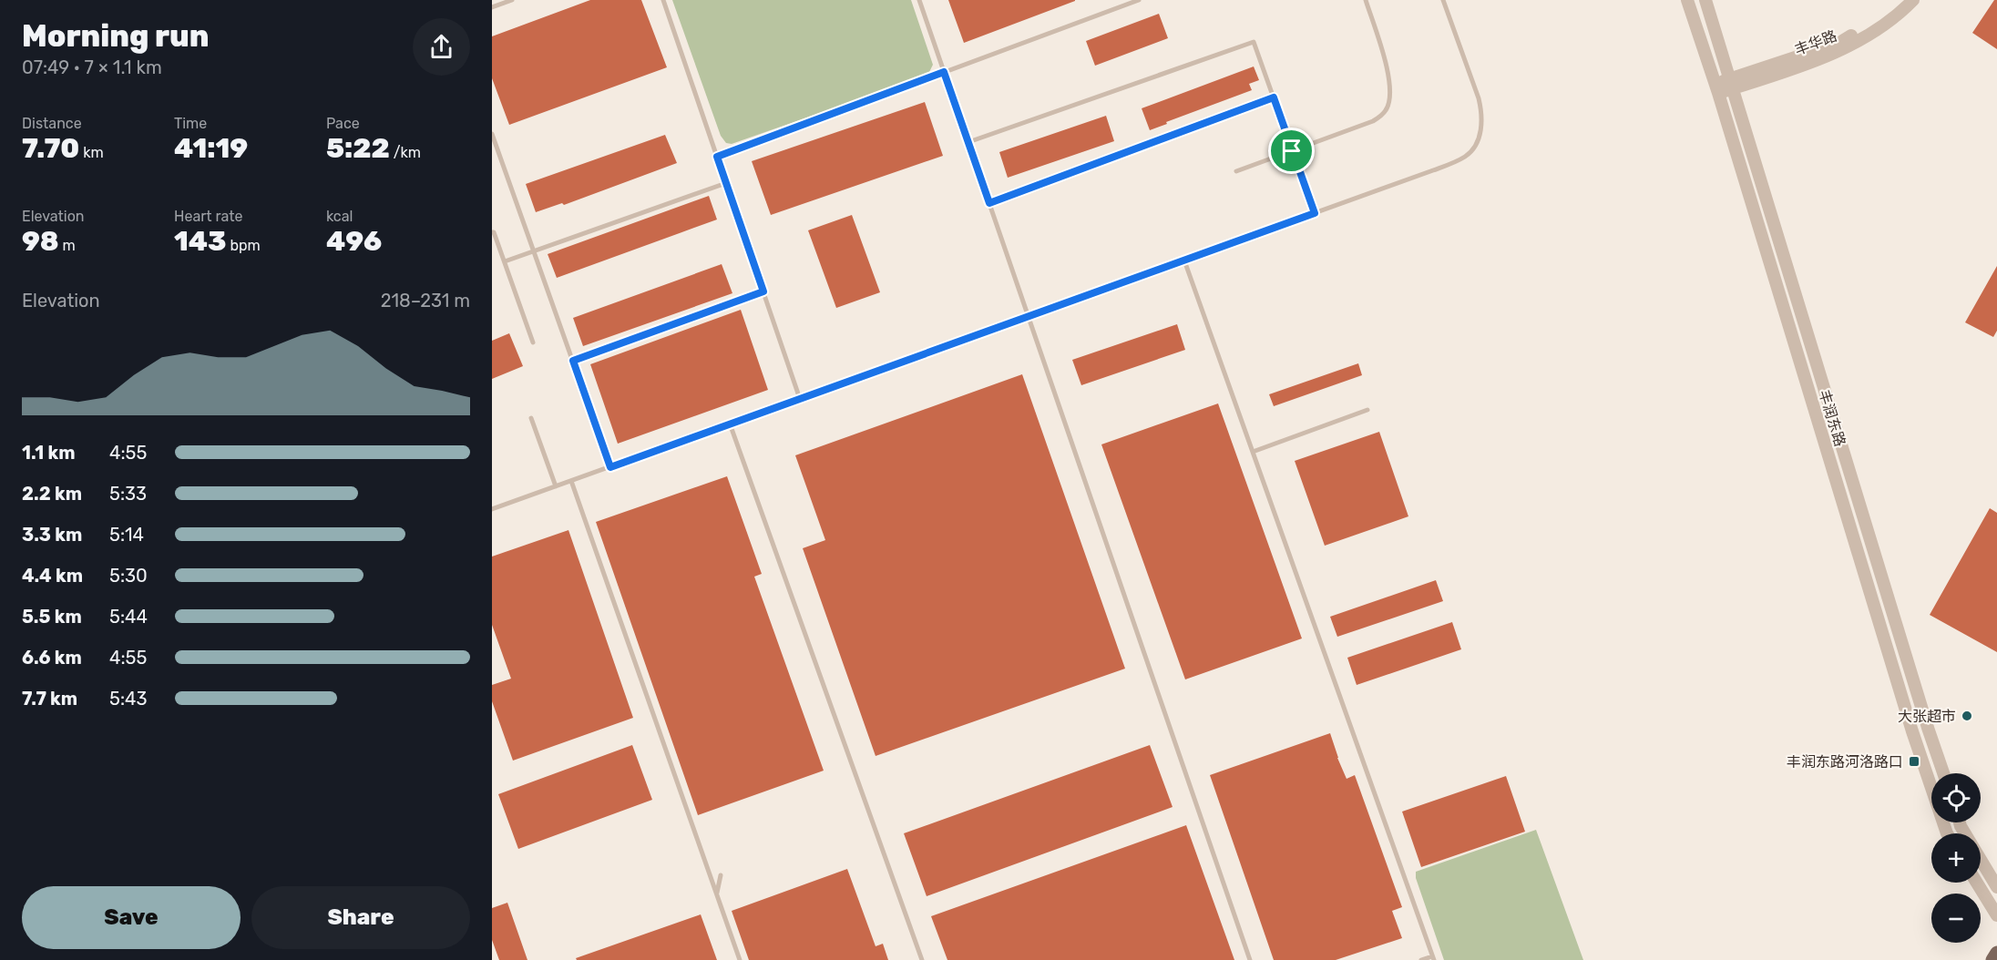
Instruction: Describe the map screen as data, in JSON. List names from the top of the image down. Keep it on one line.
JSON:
{"streets":{"street":["丰华路","丰润东路"]},"crossings":[["丰华路","丰润东路"]],"places":{"other":["大张超市"],"transit":["丰润东路河洛路口"]},"page":{"heading":["Morning run","07:49 · 7 × 1.1 km"],"stats":[["Distance","7.70 km"],["Time","41:19"],["Pace","5:22 /km"],["Elevation","98 m"],["Heart rate","143 bpm"],["kcal","496"]],"chart":["Elevation","218–231 m"],"list":[{"name":"1.1 km","note":"4:55"},{"name":"2.2 km","note":"5:33"},{"name":"3.3 km","note":"5:14"},{"name":"4.4 km","note":"5:30"},{"name":"5.5 km","note":"5:44"},{"name":"6.6 km","note":"4:55"},{"name":"7.7 km","note":"5:43"}],"map_buttons":["+","−"],"buttons":["Save","Share"]}}
